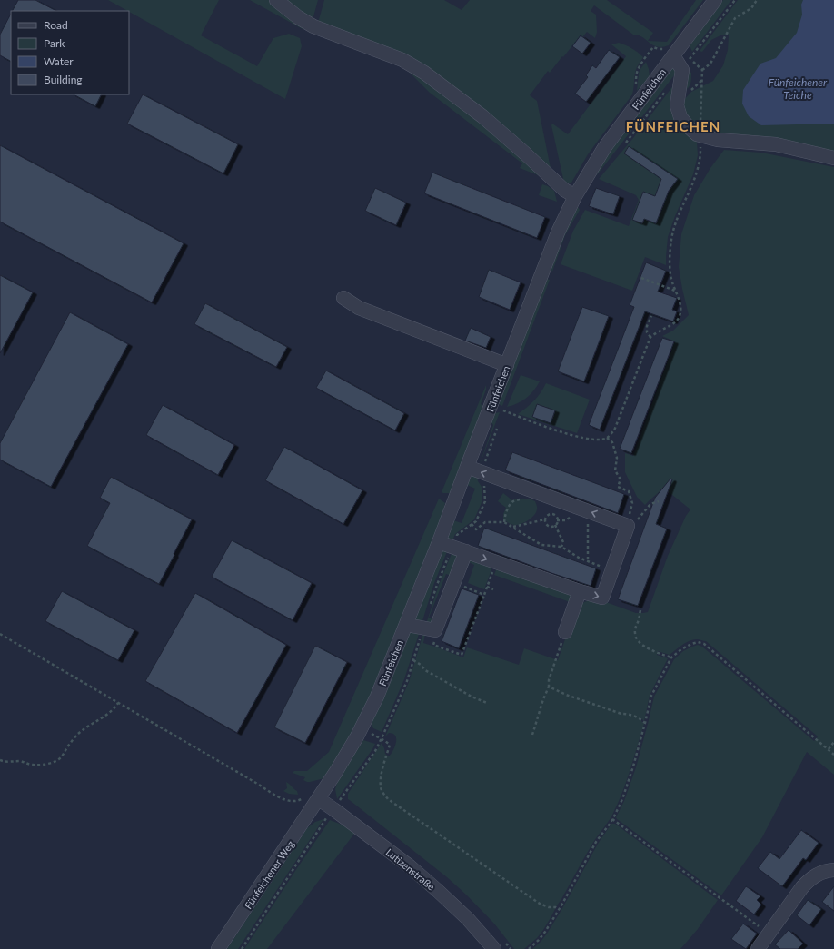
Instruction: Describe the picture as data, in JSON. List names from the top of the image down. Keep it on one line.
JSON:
{"streets":{"street":["Fünfeichen","Lutizenstraße","Fünfeichener Weg"]},"crossings":[["Fünfeichen","Lutizenstraße"],["Fünfeichen","Fünfeichener Weg"],["Lutizenstraße","Fünfeichener Weg"]],"districts":["FÜNFEICHEN"],"water":["Fünfeichener Teiche"],"legend":["Road","Park","Water","Building"]}
